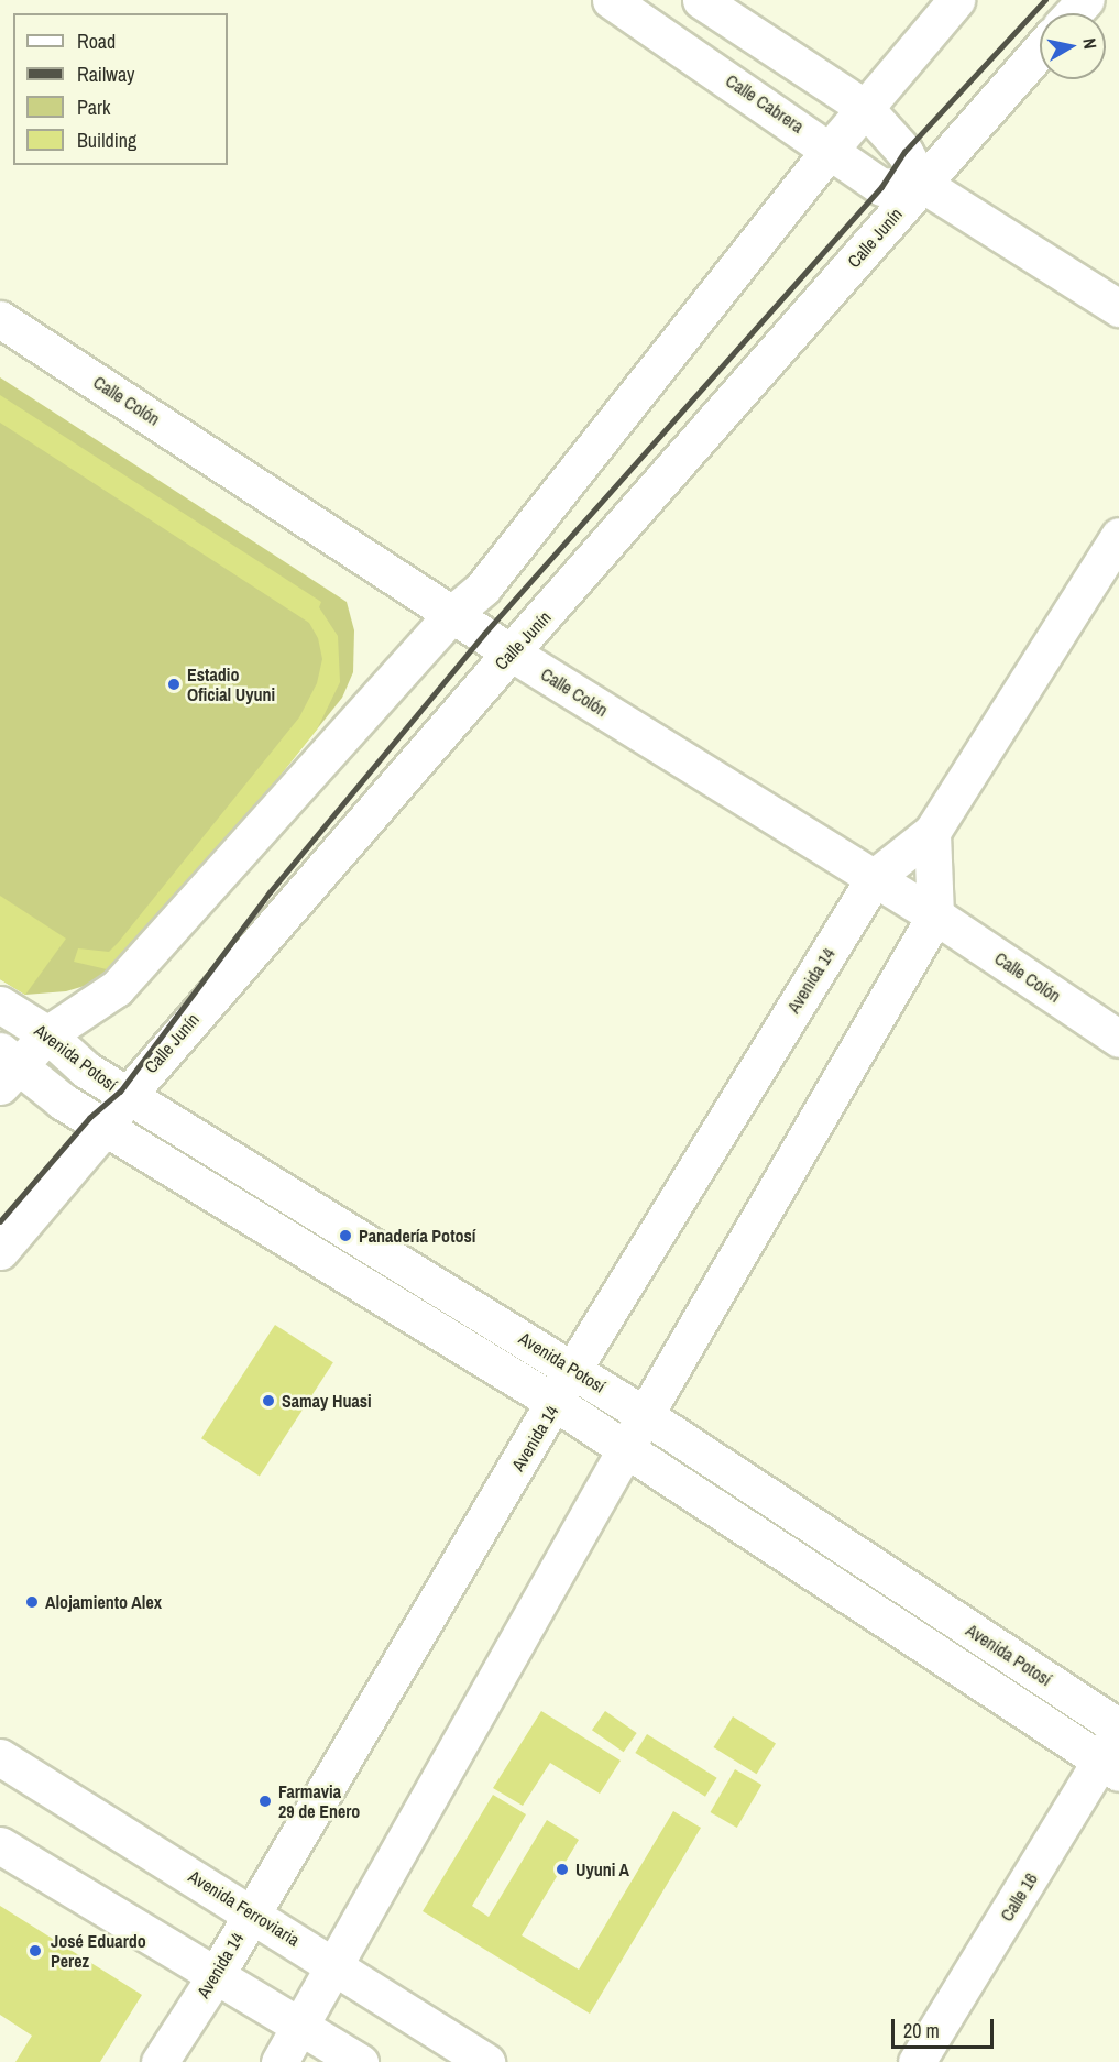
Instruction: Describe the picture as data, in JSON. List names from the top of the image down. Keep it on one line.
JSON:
{"streets":{"main road":["Calle Cabrera","Calle Junín","Calle Colón","Avenida 14","Avenida Potosí","Calle 16","Avenida Ferroviaria"]},"crossings":[["Calle Cabrera","Calle Junín"],["Calle Junín","Calle Colón"],["Calle Junín","Avenida Potosí"],["Calle Colón","Avenida 14"],["Avenida 14","Avenida Potosí"],["Avenida 14","Avenida Ferroviaria"],["Avenida Potosí","Calle 16"]],"places":["Estadio Oficial Uyuni","Panadería Potosí","Samay Huasi","Alojamiento Alex","Farmavia 29 de Enero","Uyuni A","José Eduardo Perez"],"legend":["Road","Railway","Park","Building"],"scale_bar":"20 m","north":"right"}
